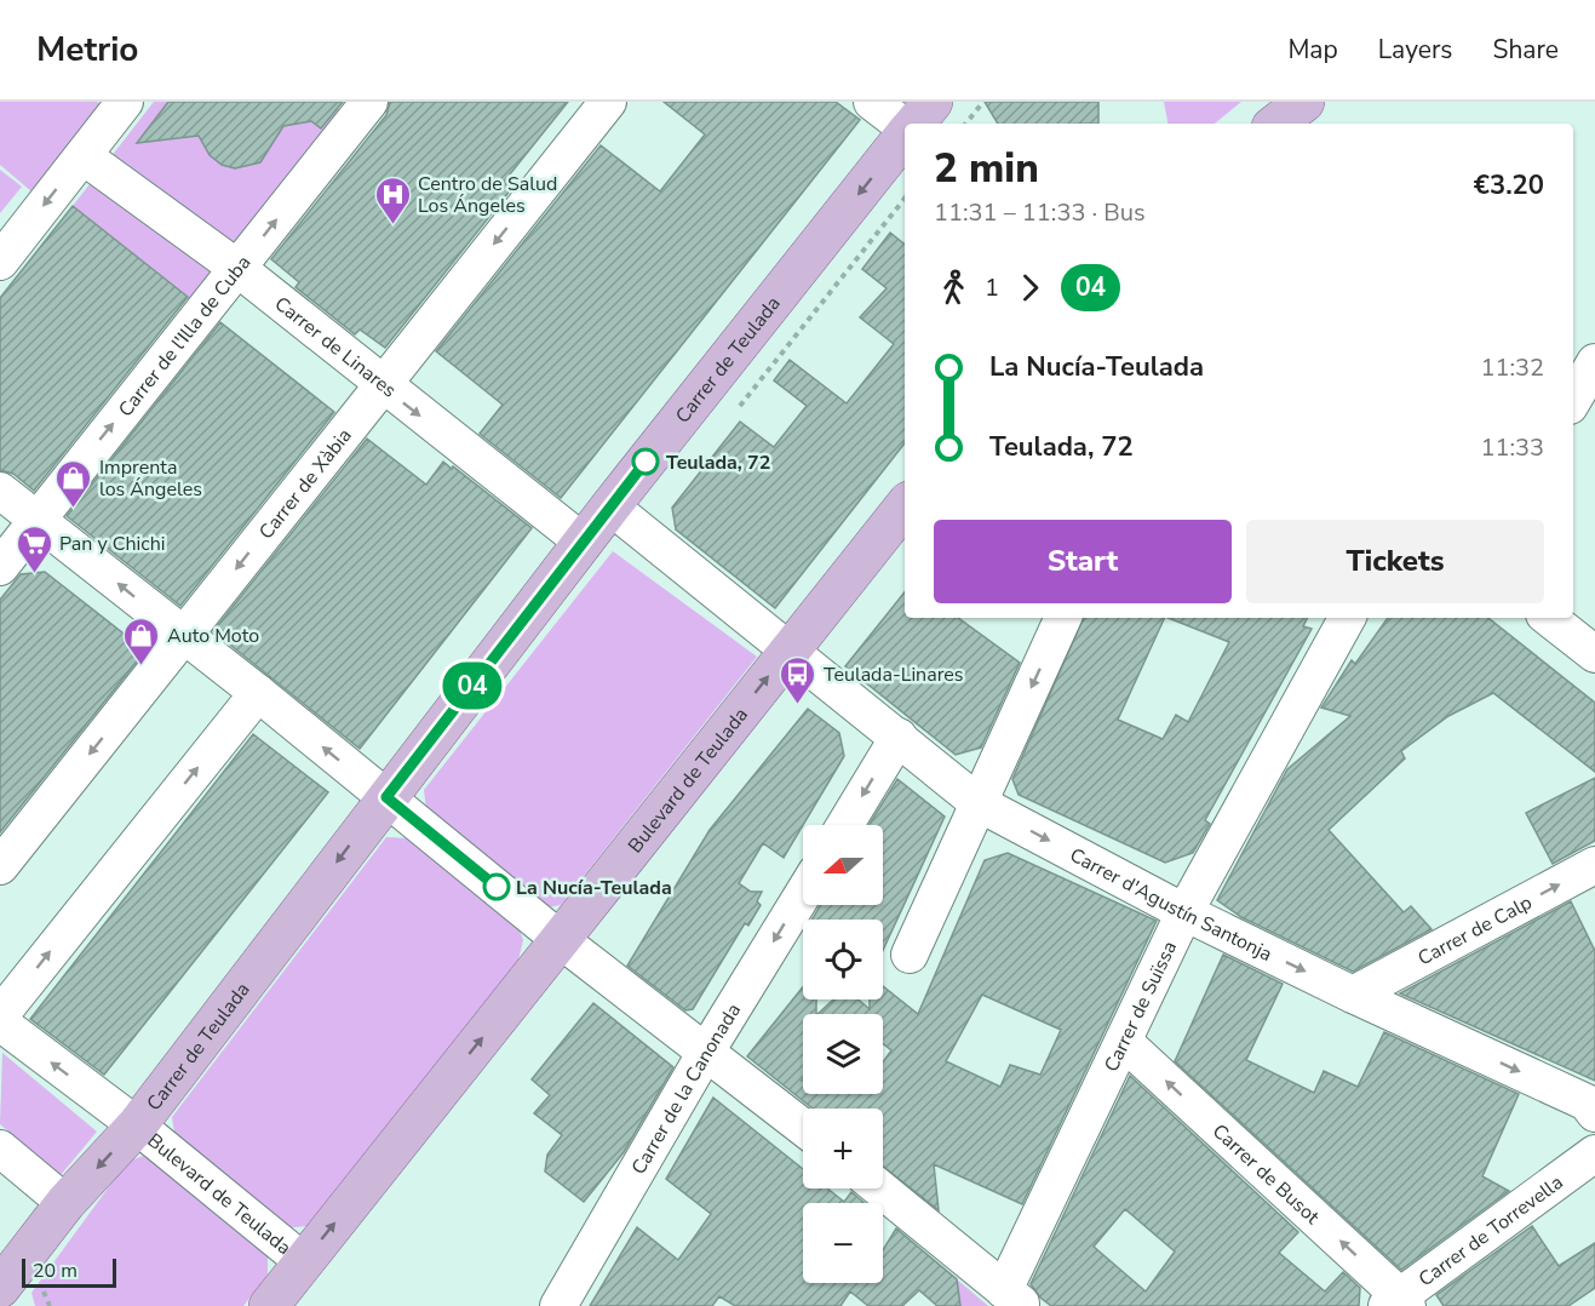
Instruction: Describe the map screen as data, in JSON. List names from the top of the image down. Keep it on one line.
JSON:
{"streets":{"main road":["Carrer de Teulada","Bulevard de Teulada"],"street":["Carrer de l'Illa de Cuba","Carrer de Linares","Carrer de Xàbia","Carrer d'Agustín Santonja","Carrer de Calp","Carrer de Suïssa","Carrer de la Canonada","Carrer de Busot","Carrer de Torrevella"]},"crossings":[["Carrer de l'Illa de Cuba","Carrer de Linares"],["Carrer de Linares","Carrer de Teulada"],["Carrer de Linares","Carrer de Xàbia"],["Carrer de Teulada","Bulevard de Teulada"],["Carrer de Teulada","Carrer d'Agustín Santonja"],["Bulevard de Teulada","Carrer d'Agustín Santonja"],["Carrer d'Agustín Santonja","Carrer de Calp"],["Carrer d'Agustín Santonja","Carrer de Suïssa"],["Carrer de Suïssa","Carrer de Busot"],["Carrer de Busot","Carrer de Torrevella"]],"one_way":["Carrer de Teulada","Bulevard de Teulada","Carrer d'Agustín Santonja","Carrer de Calp","Carrer de la Canonada","Carrer de Busot"],"places":{"hospital":["Centro de Salud Los Ángeles"],"other":["Teulada, 72","La Nucía-Teulada"],"shop":["Imprenta los Ángeles","Auto Moto"],"supermarket":["Pan y Chichi"],"bus stop":["Teulada-Linares"]},"lines":["bus line 04"],"scale_bar":"20 m","north":"left","page":{"header":"Metrio","nav":["Map","Layers","Share"],"on_map":"04","heading":["2 min","11:31 – 11:33 · Bus","€3.20"],"legs":["1","04"],"list":[{"name":"La Nucía-Teulada","value":"11:32"},{"name":"Teulada, 72","value":"11:33"}],"buttons":["Start","Tickets"],"map_buttons":["+","−"],"scale":"20 m"}}
